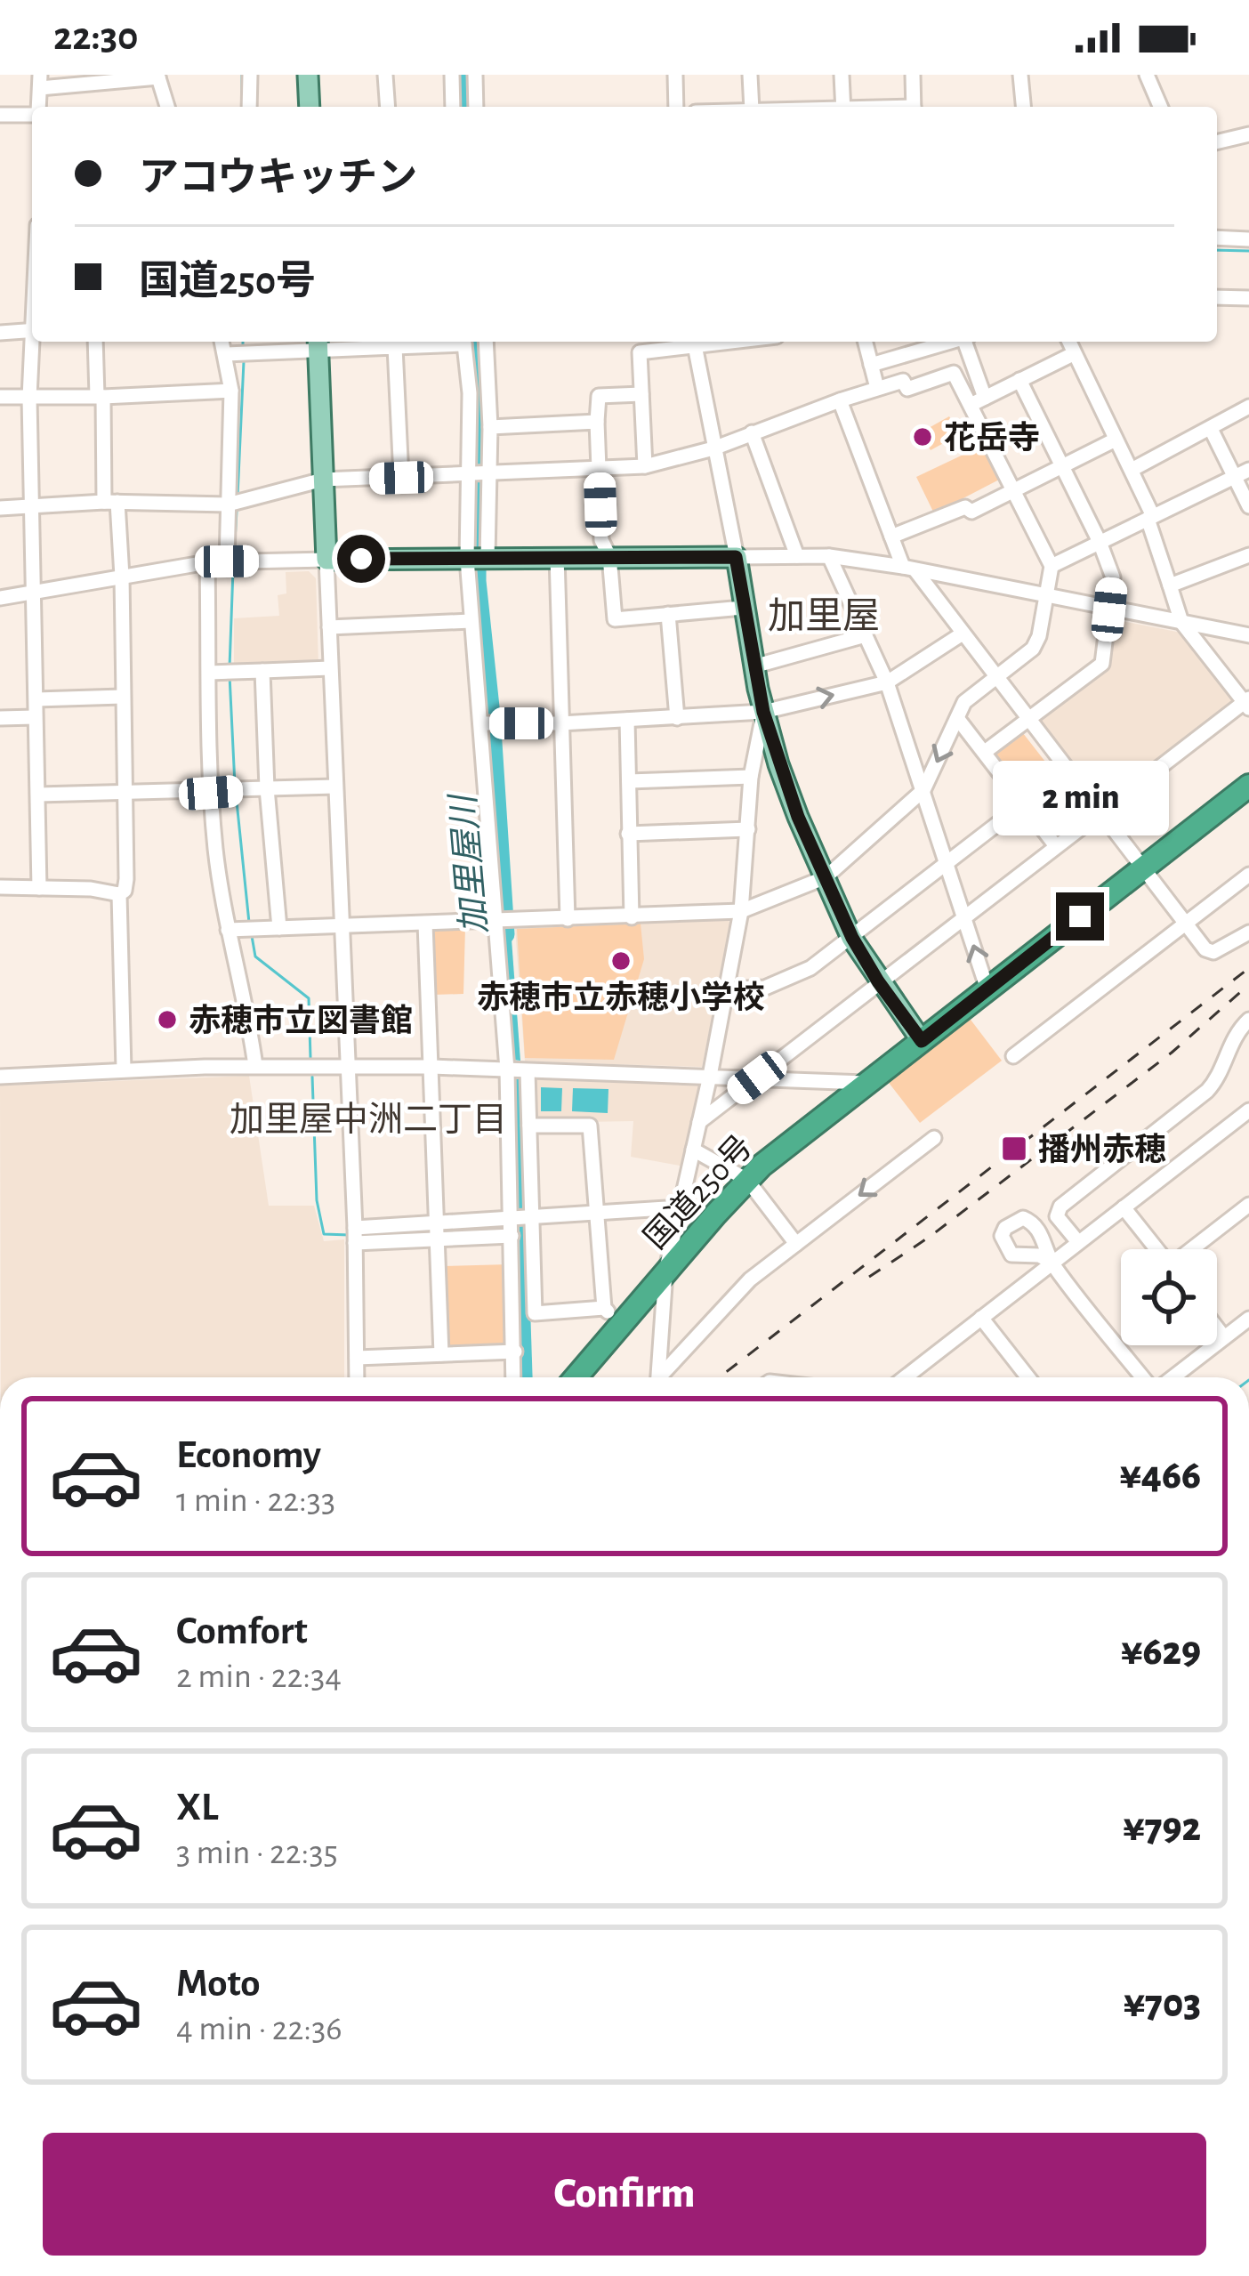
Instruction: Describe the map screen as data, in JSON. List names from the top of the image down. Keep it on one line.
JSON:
{"streets":{"highway":["国道250号"]},"districts":["加里屋","加里屋中洲二丁目"],"water":["加里屋川"],"places":{"other":["花岳寺","赤穂市立赤穂小学校","赤穂市立図書館"],"transit":["播州赤穂"]},"page":{"status":"22:30","banner":["アコウキッチン","国道250号"],"bubble":"2 min","list":[{"name":"Economy","note":"1 min · 22:33","value":"¥466"},{"name":"Comfort","note":"2 min · 22:34","value":"¥629"},{"name":"XL","note":"3 min · 22:35","value":"¥792"},{"name":"Moto","note":"4 min · 22:36","value":"¥703"}],"buttons":"Confirm"}}
